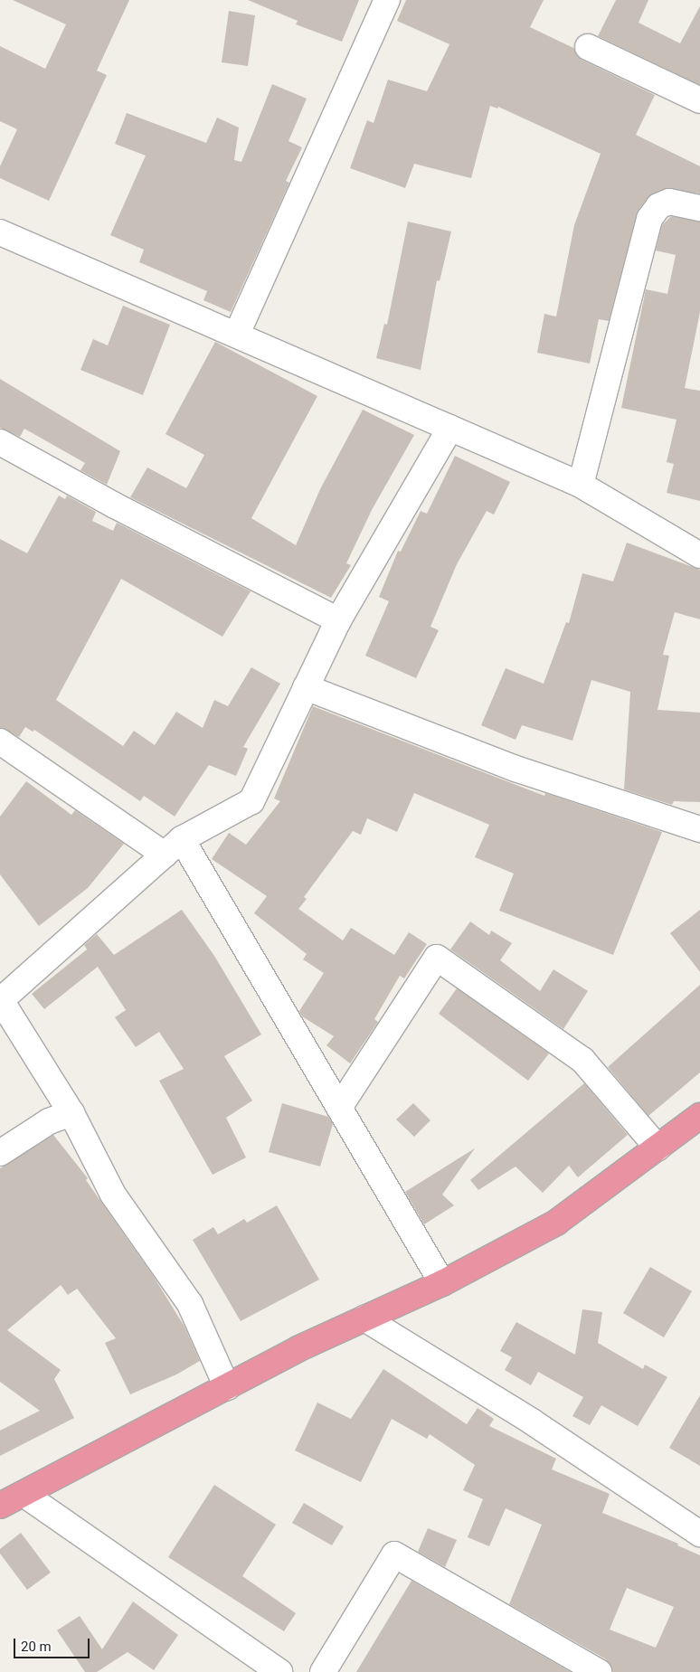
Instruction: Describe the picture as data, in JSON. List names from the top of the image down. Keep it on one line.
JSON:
{"scale_bar":"20 m"}
